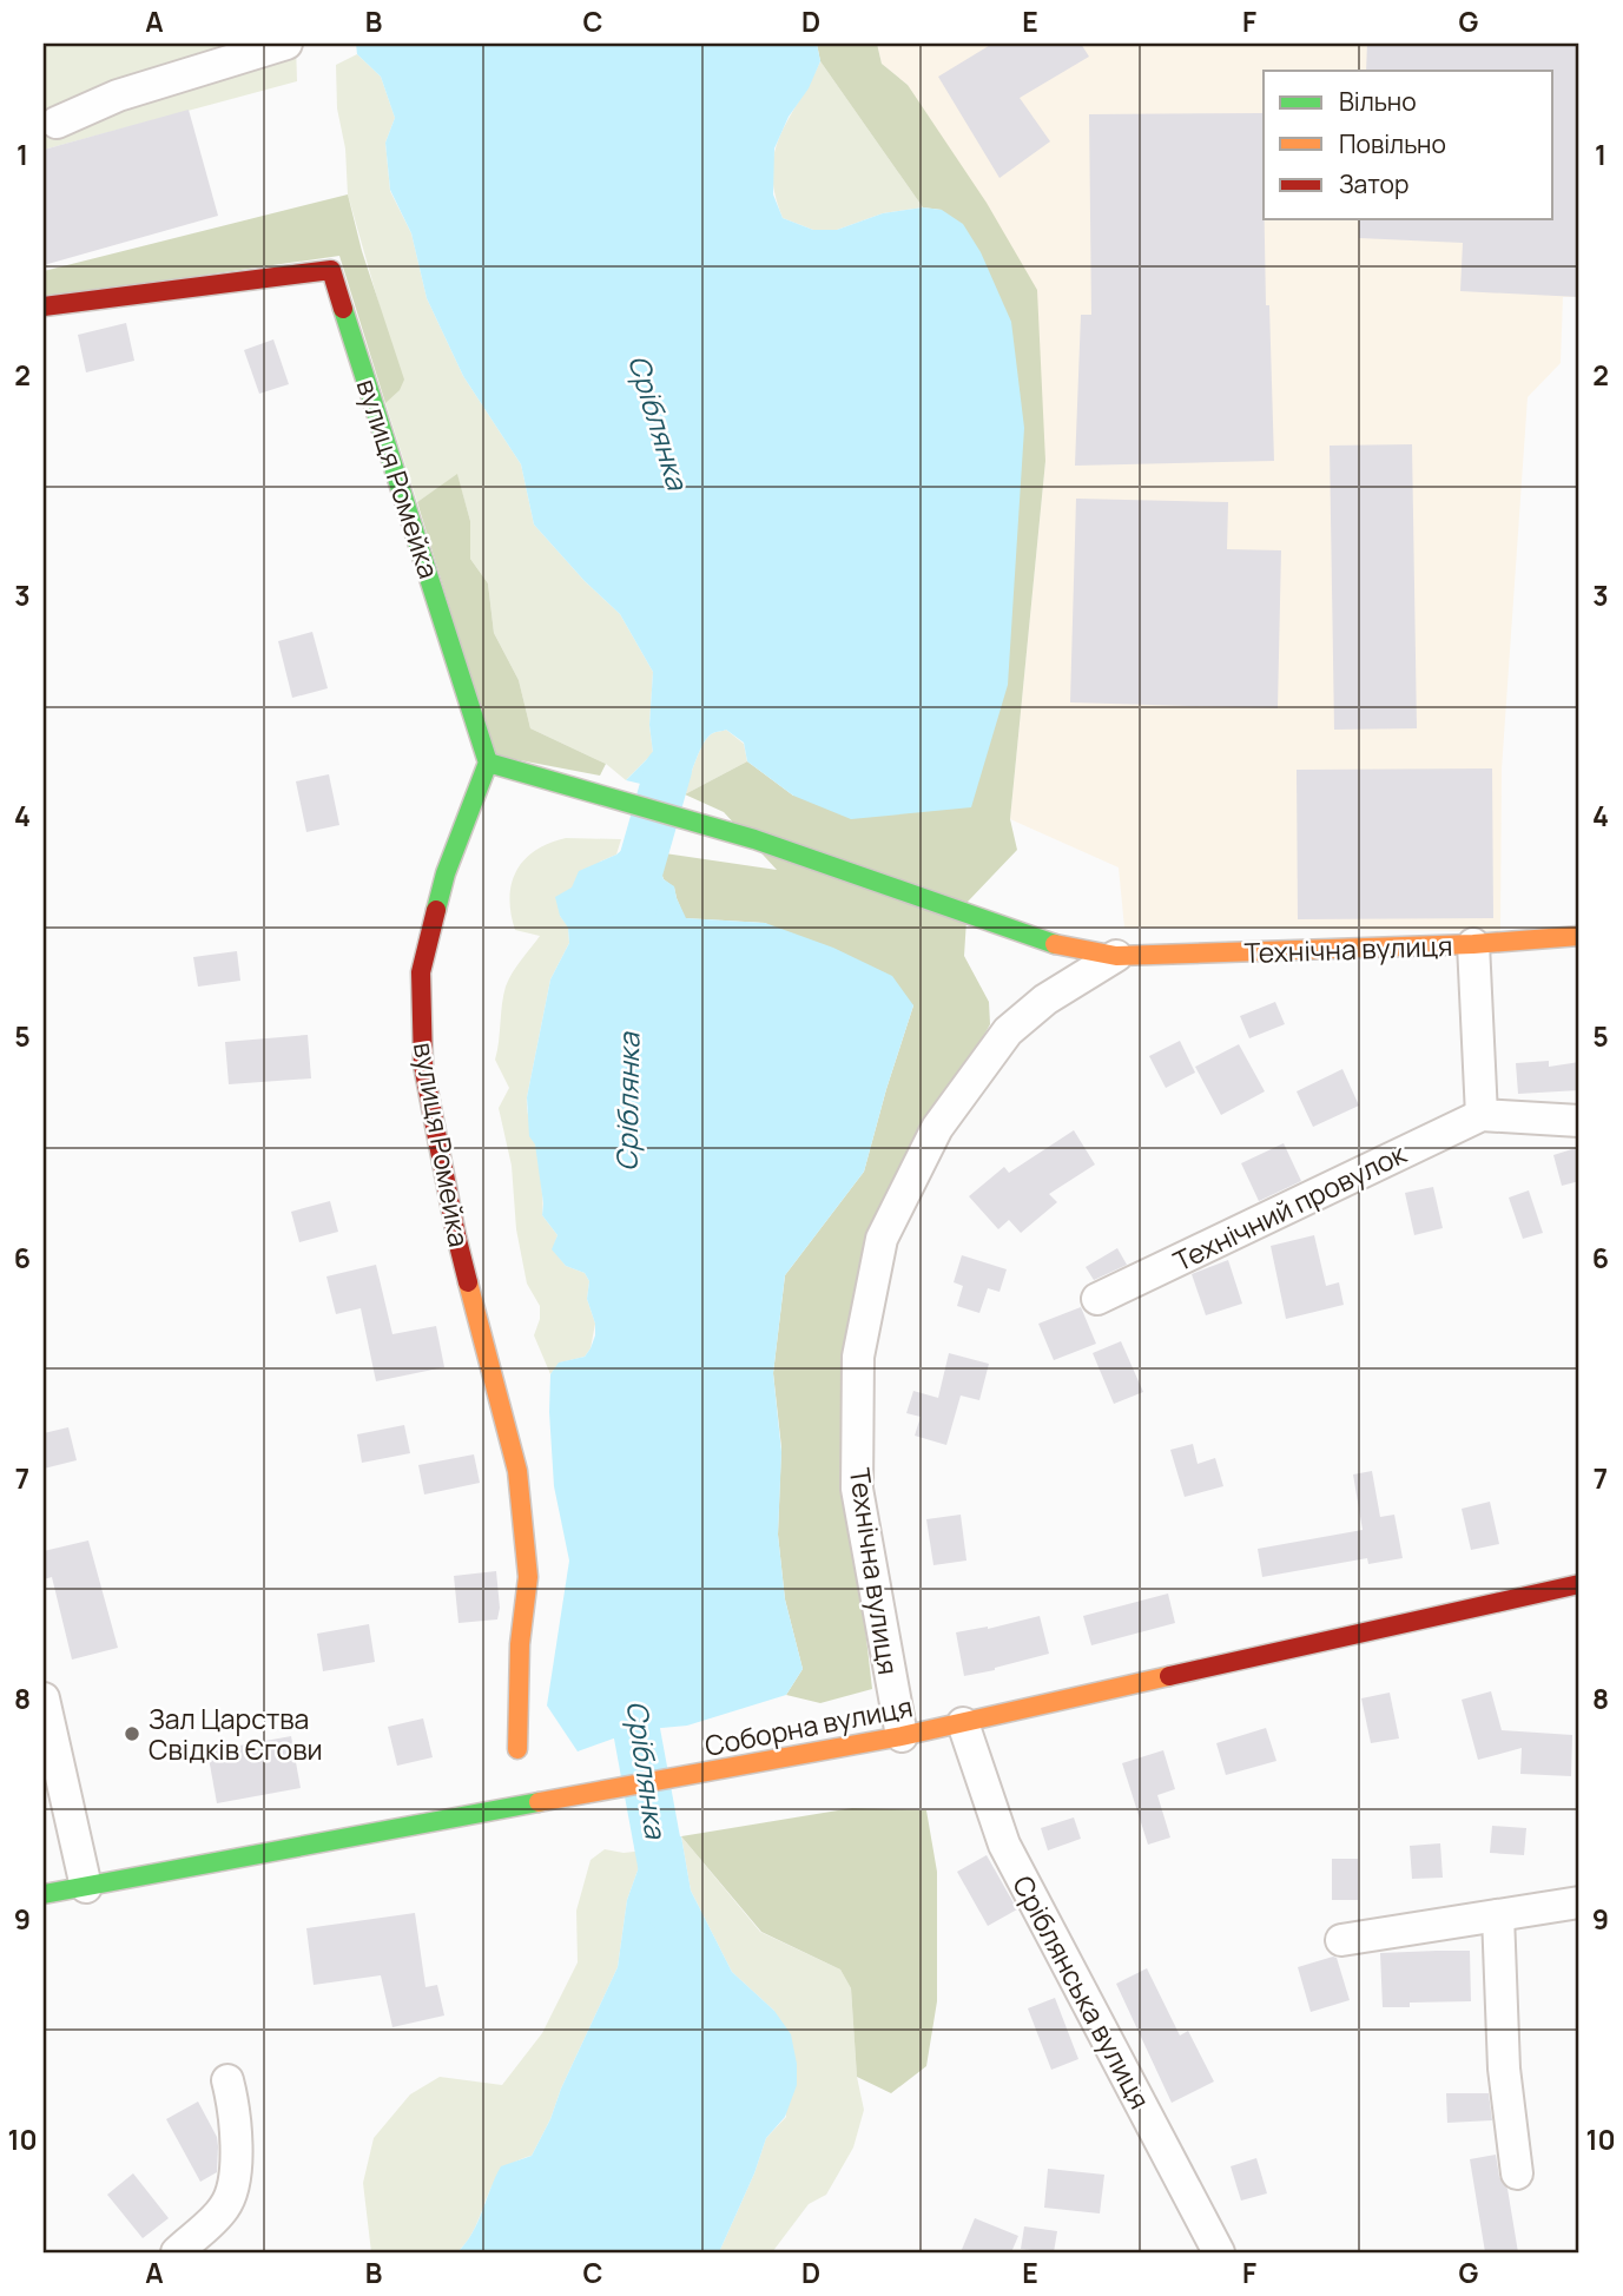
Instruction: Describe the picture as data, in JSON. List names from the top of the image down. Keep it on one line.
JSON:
{"streets":{"street":["вулиця Ромейка","Технічна вулиця","Технічний провулок","Соборна вулиця","Сріблянська вулиця"]},"crossings":[["вулиця Ромейка","Технічна вулиця"],["Технічна вулиця","Соборна вулиця"],["Соборна вулиця","Сріблянська вулиця"]],"water":["Сріблянка"],"places":["Зал Царства Свідків Єгови"],"legend":["Вільно","Повільно","Затор"],"grid":{"columns":["A","B","C","D","E","F","G"],"rows":["1","2","3","4","5","6","7","8","9","10"]}}
